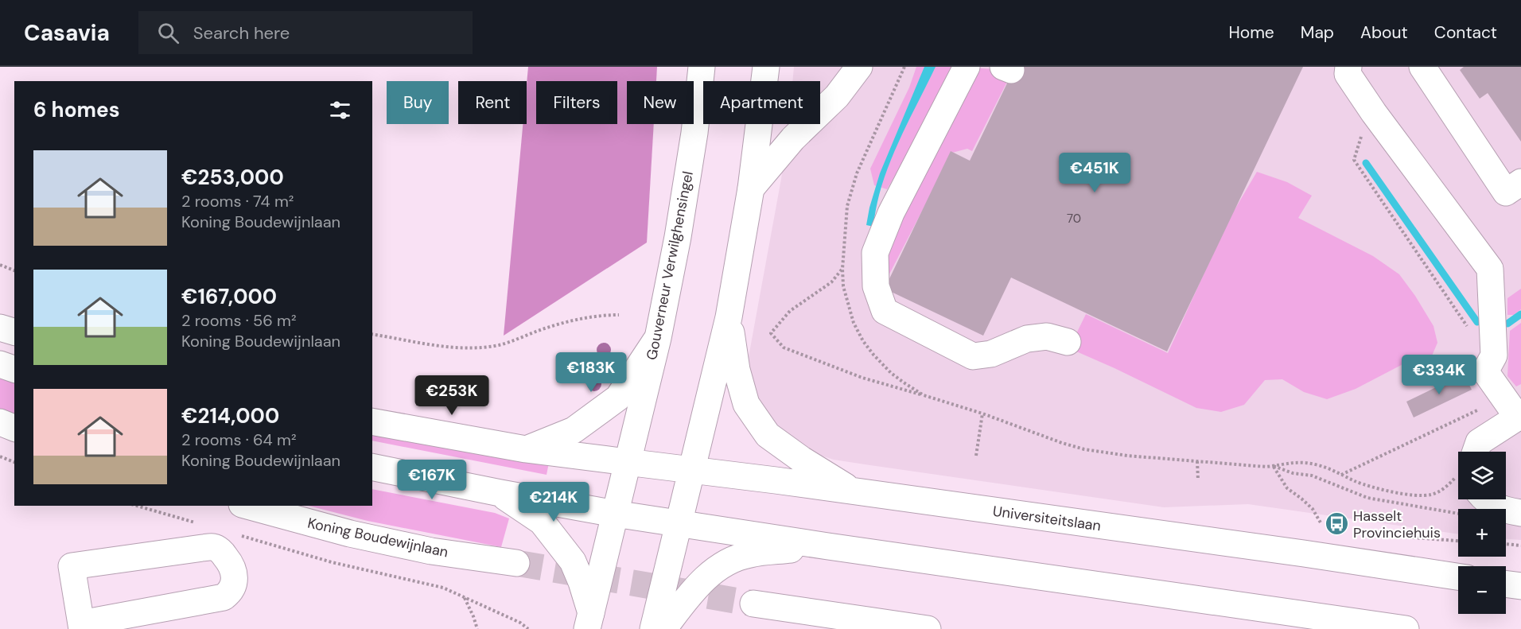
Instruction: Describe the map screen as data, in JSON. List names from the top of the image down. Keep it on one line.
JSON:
{"streets":{"main road":["Gouverneur Verwilghensingel","Universiteitslaan","Koning Boudewijnlaan"]},"crossings":[["Gouverneur Verwilghensingel","Universiteitslaan"]],"places":{"bus stop":["Hasselt Provinciehuis"]},"house_numbers":["70"],"page":{"header":"Casavia","search":"Search here","nav":["Home","Map","About","Contact"],"chip":["Buy","Rent","Filters","New","Apartment"],"heading":"6 homes","list":[{"name":"€253,000","note":"2 rooms · 74 m² · Koning Boudewijnlaan"},{"name":"€167,000","note":"2 rooms · 56 m² · Koning Boudewijnlaan"},{"name":"€214,000","note":"2 rooms · 64 m² · Koning Boudewijnlaan"}],"price":["€451K","€183K","€334K","€253K","€167K","€214K"],"map_buttons":["+","−"]}}
